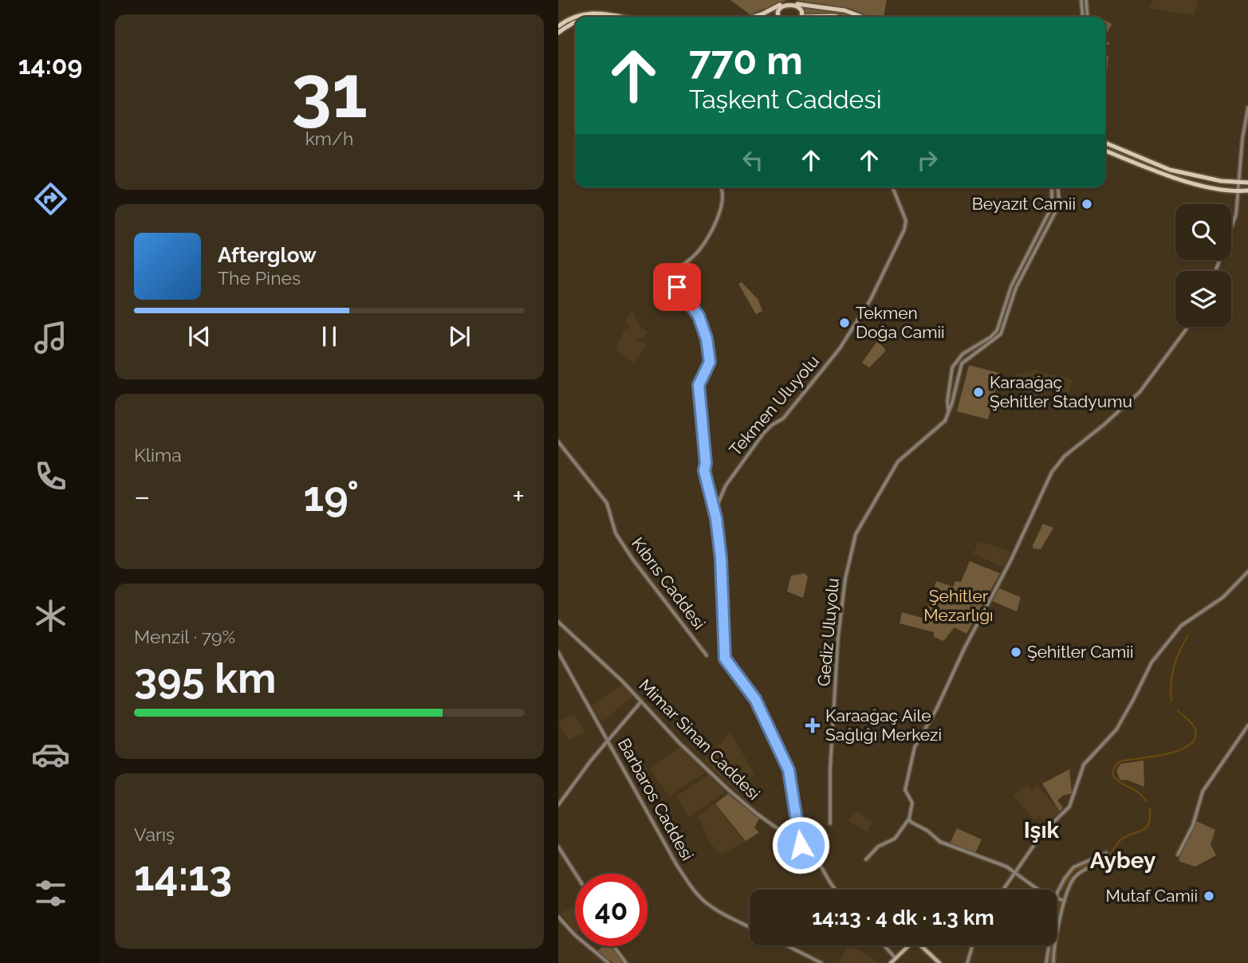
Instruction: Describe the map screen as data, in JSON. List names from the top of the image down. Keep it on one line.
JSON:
{"streets":{"street":["Tekmen Uluyolu","Kıbrıs Caddesi","Gediz Uluyolu","Mimar Sinan Caddesi","Barbaros Caddesi"]},"crossings":[["Tekmen Uluyolu","Mimar Sinan Caddesi"]],"districts":["Işık","Aybey"],"parks":["Şehitler Mezarlığı"],"places":{"other":["Beyazıt Camii","Tekmen Doğa Camii","Karaağaç Şehitler Stadyumu","Şehitler Camii","Mutaf Camii"],"health":["Karaağaç Aile Sağlığı Merkezi"]},"page":{"tabs":"14:09","tile":[["31","km/h"],"Klima",["Menzil · 79%","395 km"],["Varış","14:13"]],"turn":["770 m","Taşkent Caddesi"],"song":["Afterglow","The Pines"],"heat":["−","19°","+"],"limit":"40","trip":"14:13 · 4 dk · 1.3 km"}}
